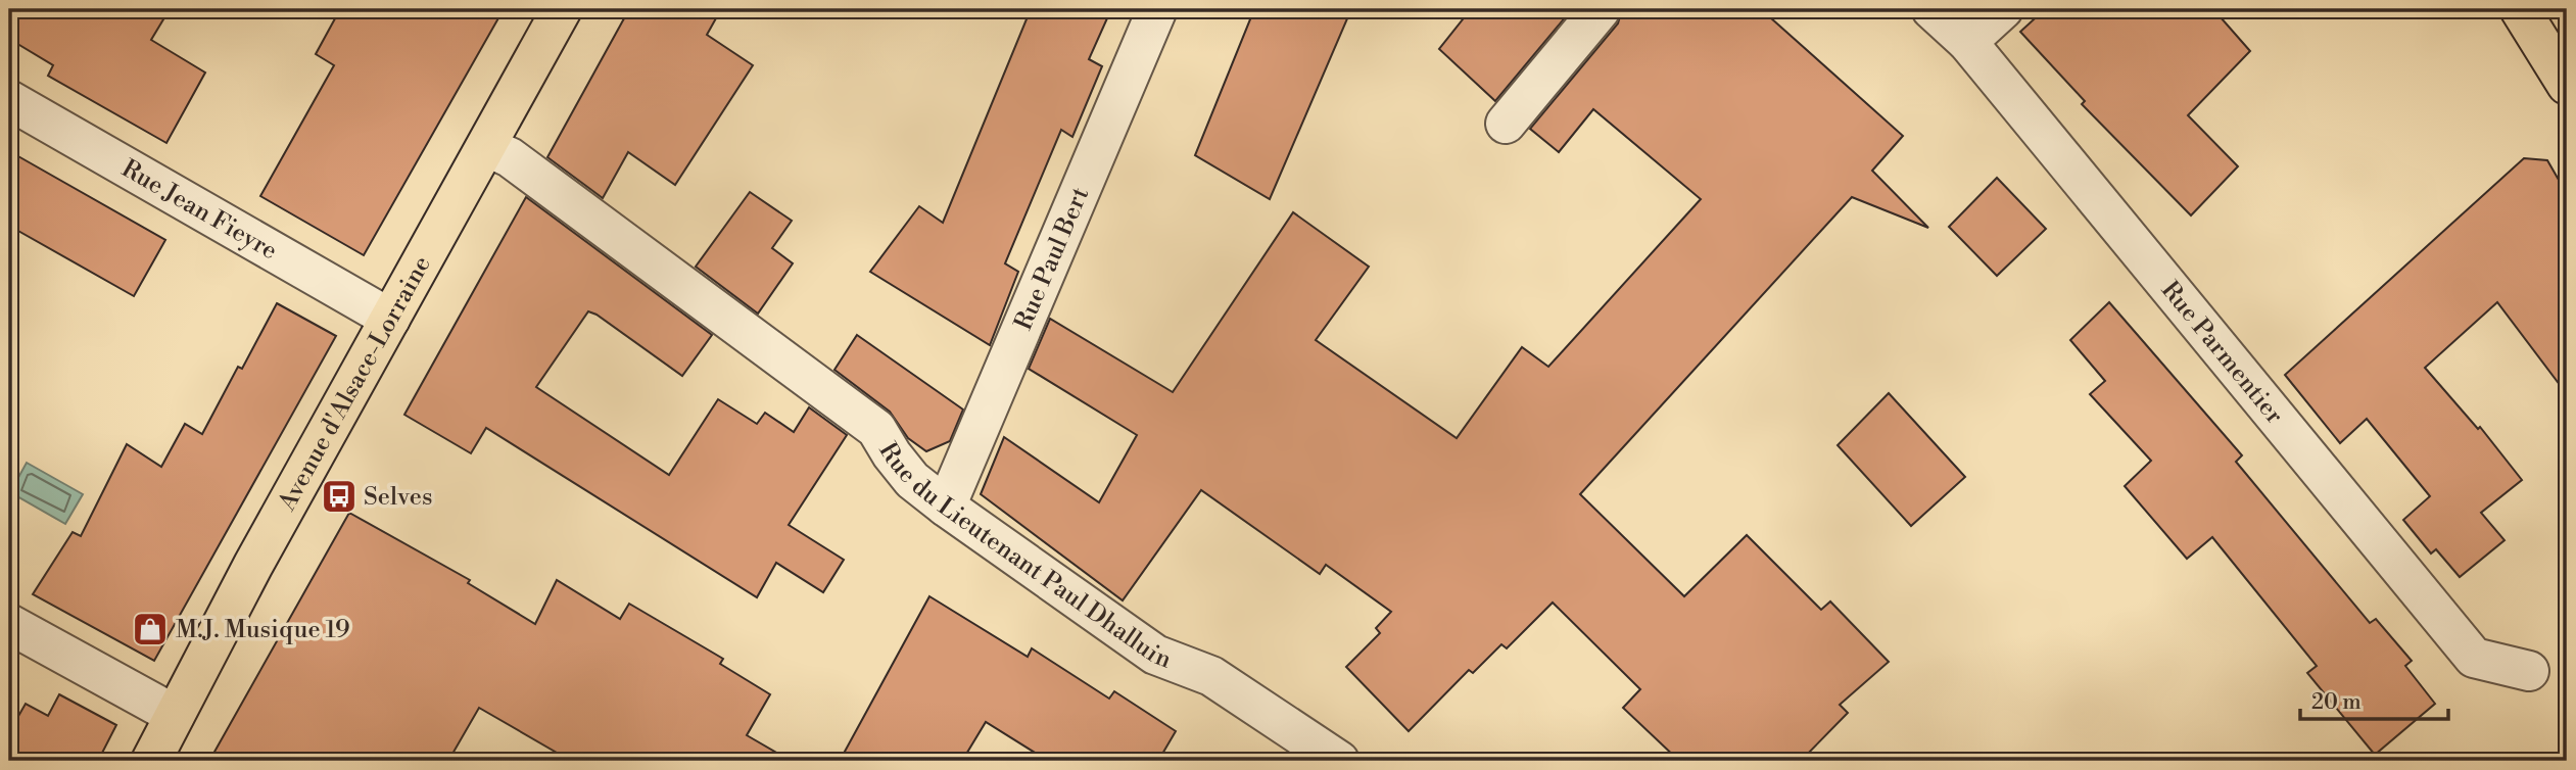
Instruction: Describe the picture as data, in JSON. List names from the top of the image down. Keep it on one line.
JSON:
{"streets":{"main road":["Avenue d'Alsace-Lorraine"],"street":["Rue Jean Fieyre","Rue Paul Bert","Rue Parmentier","Rue du Lieutenant Paul Dhalluin"]},"crossings":[["Rue Jean Fieyre","Avenue d'Alsace-Lorraine"],["Rue Paul Bert","Rue du Lieutenant Paul Dhalluin"],["Avenue d'Alsace-Lorraine","Rue du Lieutenant Paul Dhalluin"]],"places":{"bus stop":["Selves"],"shop":["M.J. Musique 19"]},"scale_bar":"20 m"}
